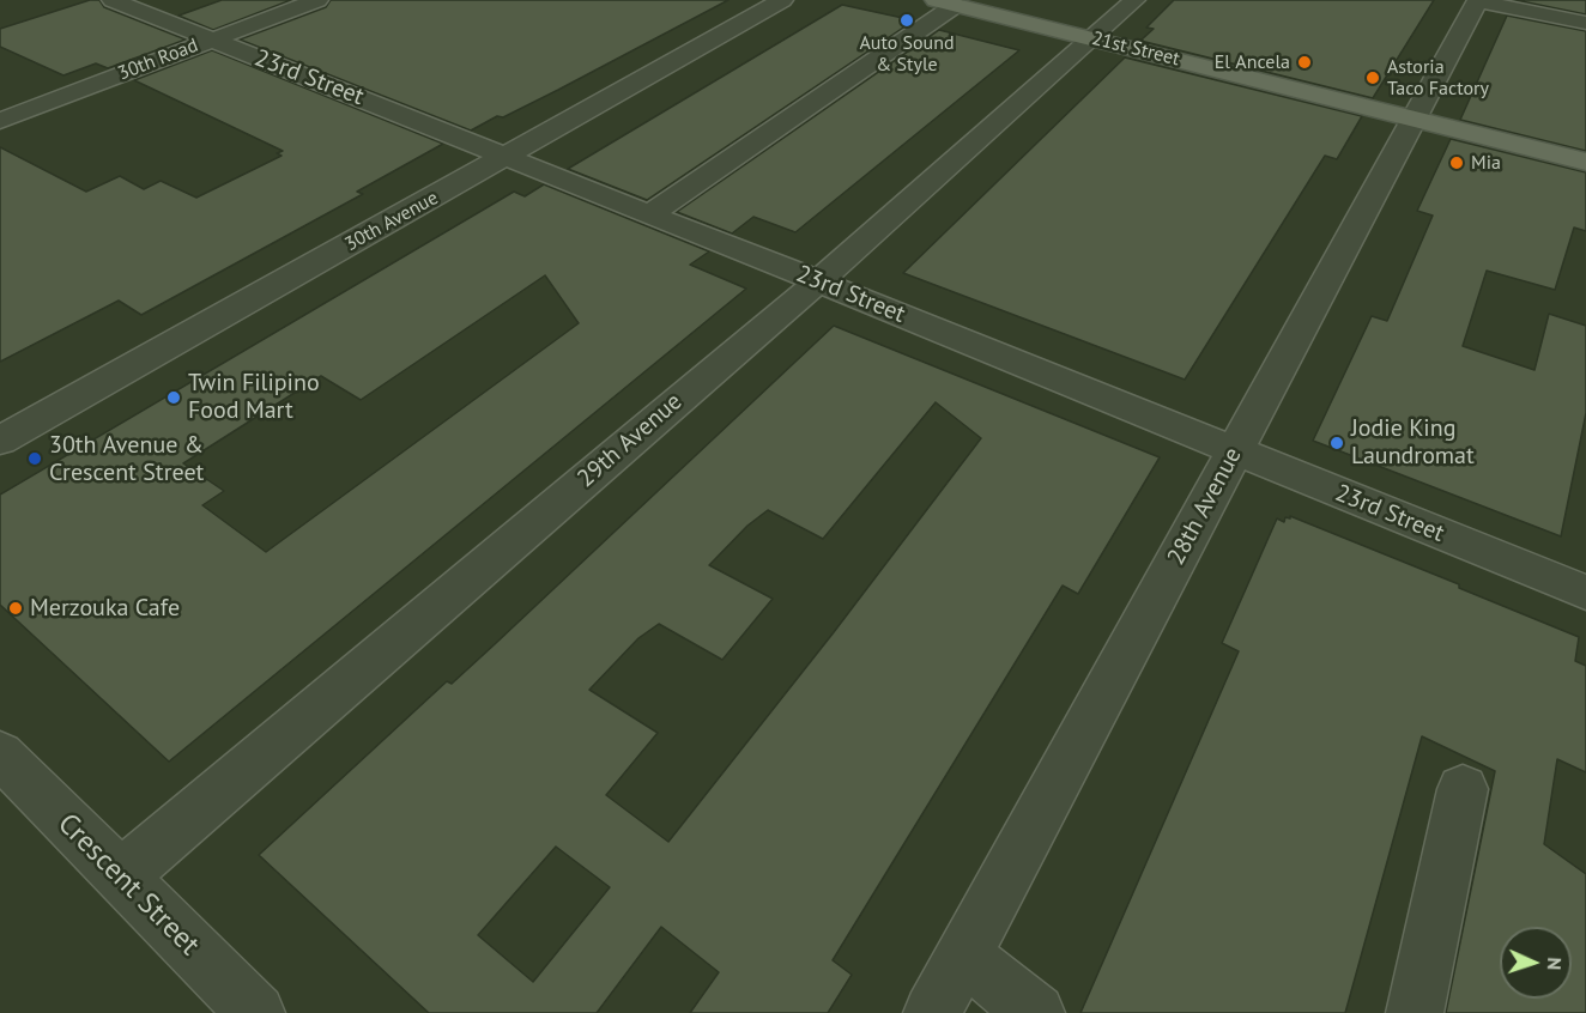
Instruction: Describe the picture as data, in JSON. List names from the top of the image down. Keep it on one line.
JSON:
{"streets":{"main road":["21st Street"],"street":["30th Road","23rd Street","30th Avenue","29th Avenue","28th Avenue","Crescent Street"]},"crossings":[["21st Street","29th Avenue"],["21st Street","28th Avenue"],["30th Road","23rd Street"],["23rd Street","30th Avenue"],["23rd Street","29th Avenue"],["23rd Street","28th Avenue"],["29th Avenue","Crescent Street"]],"places":["Auto Sound & Style","El Ancela","Astoria Taco Factory","Mia","Twin Filipino Food Mart","Jodie King Laundromat","30th Avenue & Crescent Street","Merzouka Cafe"],"north":"right"}
